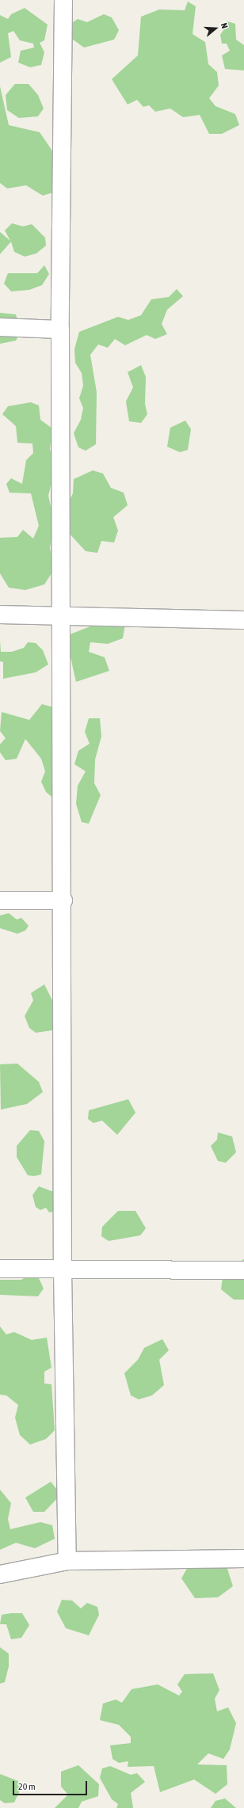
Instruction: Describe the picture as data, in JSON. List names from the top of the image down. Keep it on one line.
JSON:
{"scale_bar":"20 m","north":"right"}
